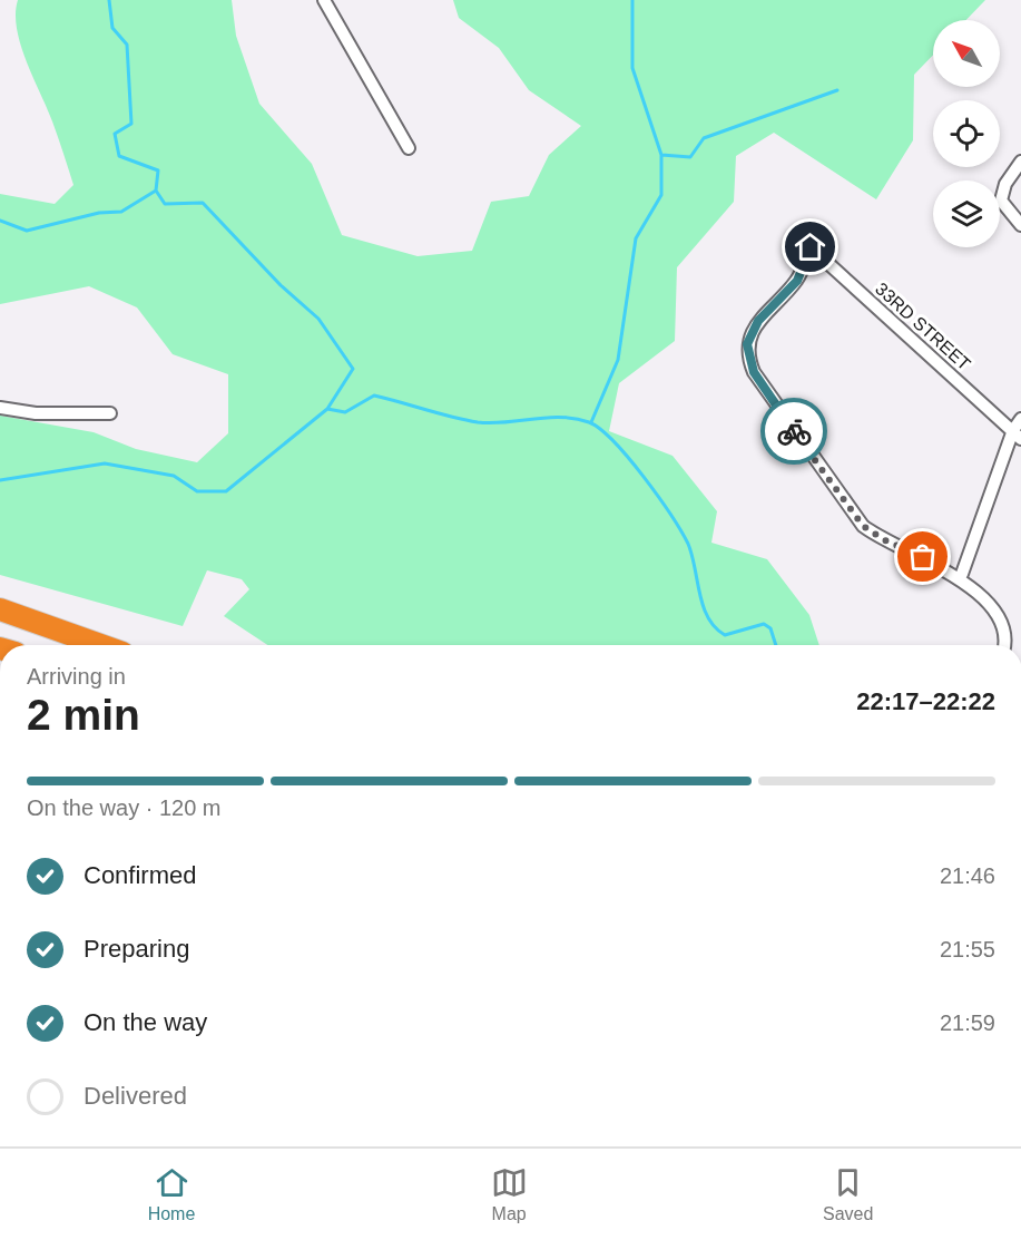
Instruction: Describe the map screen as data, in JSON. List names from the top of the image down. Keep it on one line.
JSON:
{"streets":{"street":["33RD STREET"]},"north":"top left","page":{"heading":["2 min","Arriving in","22:17–22:22"],"bar":"On the way · 120 m","list":[["Confirmed","21:46"],["Preparing","21:55"],["On the way","21:59"],"Delivered"],"tabs":["Home","Map","Saved"]}}
